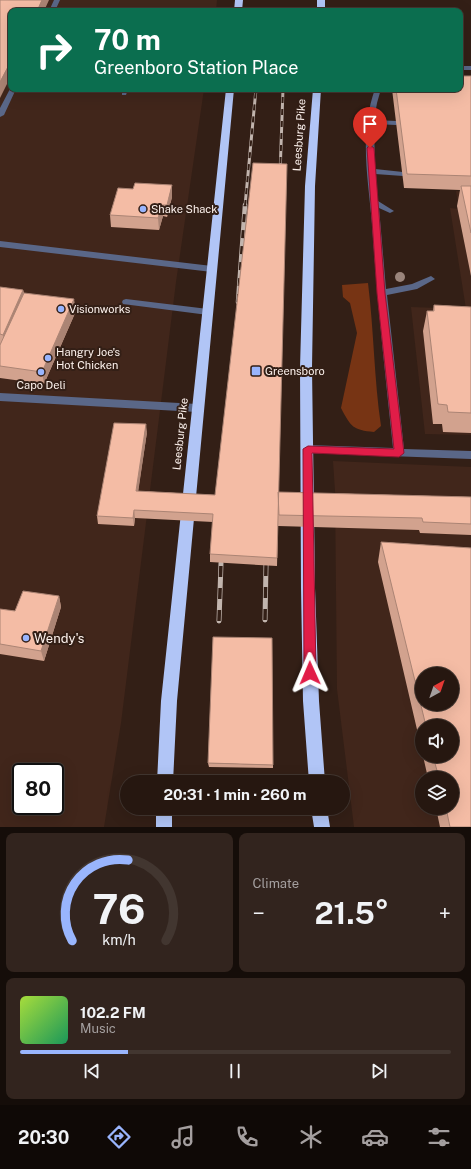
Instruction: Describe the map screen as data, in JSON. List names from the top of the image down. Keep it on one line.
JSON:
{"streets":{"highway":["Leesburg Pike"]},"places":{"other":["Shake Shack","Visionworks","Hangry Joe's Hot Chicken","Capo Deli","Wendy's"],"transit":["Greensboro"]},"north":"top right","page":{"turn":["70 m","Greenboro Station Place"],"limit":"80","trip":"20:31 · 1 min · 260 m","tile":"Climate","heat":["−","21.5°","+"],"song":["102.2 FM","Music"],"tabs":"20:30","gauge":["76","km/h"]}}
